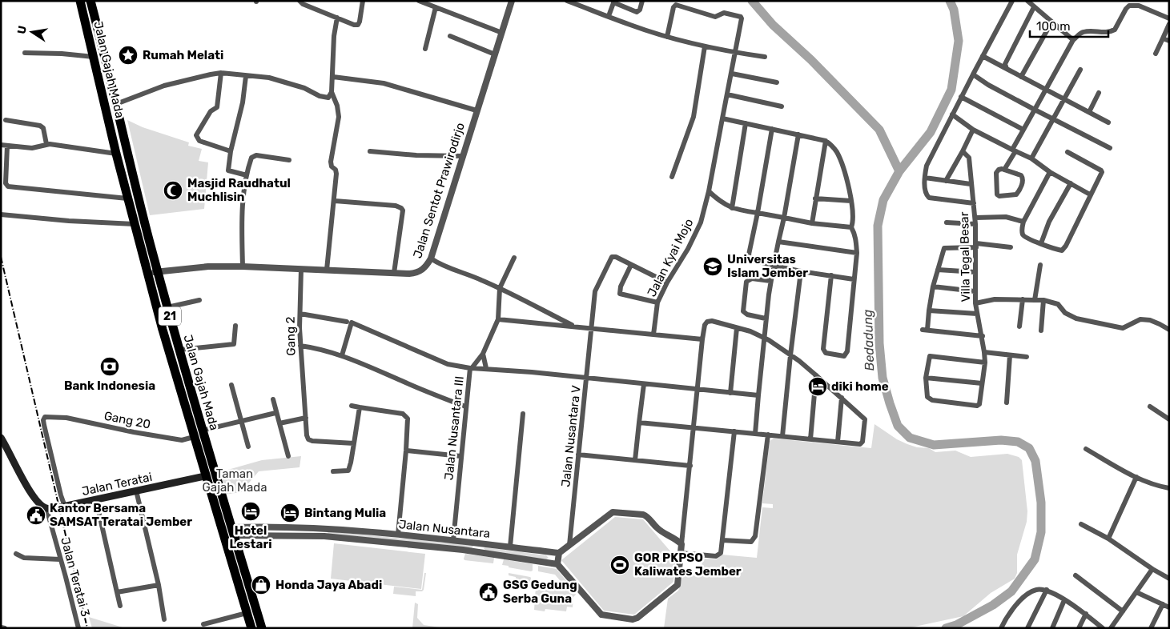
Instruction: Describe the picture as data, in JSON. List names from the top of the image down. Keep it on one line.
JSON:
{"streets":{"highway":["Jalan Gajah Mada","21"],"main road":["Jalan Teratai"],"street":["Jalan Sentot Prawirodirjo","Villa Tegal Besar","Jalan Kyai Mojo","Gang 2","Gang 20","Jalan Nusantara III","Jalan Nusantara V","Jalan Nusantara","Jalan Teratai 3"]},"crossings":[["Jalan Gajah Mada","Jalan Sentot Prawirodirjo"],["Jalan Gajah Mada","Gang 20"],["Jalan Gajah Mada","Jalan Teratai"],["Jalan Gajah Mada","Jalan Nusantara"],["Jalan Sentot Prawirodirjo","Gang 2"],["Jalan Kyai Mojo","Jalan Nusantara V"],["Gang 20","Jalan Teratai"],["Jalan Nusantara III","Jalan Nusantara"],["Jalan Nusantara V","Jalan Nusantara"],["Jalan Teratai","Jalan Teratai 3"]],"water":["Bedadung"],"parks":["Taman Gajah Mada"],"places":{"place":["Rumah Melati"],"mosque":["Masjid Raudhatul Muchlisin"],"school or university":["Universitas Islam Jember"],"bank":["Bank Indonesia"],"hotel":["diki home","Hotel Lestari","Bintang Mulia"],"public building":["Kantor Bersama SAMSAT Teratai Jember","GSG Gedung Serba Guna"],"sports":["GOR PKPSO Kaliwates Jember"],"shop":["Honda Jaya Abadi"]},"scale_bar":"100 m","north":"left"}
